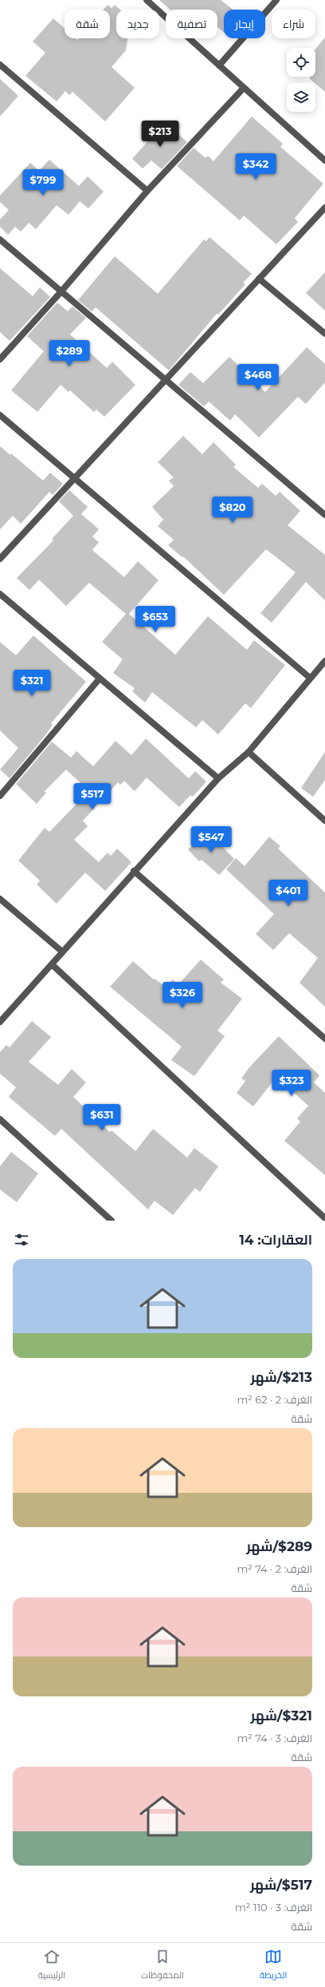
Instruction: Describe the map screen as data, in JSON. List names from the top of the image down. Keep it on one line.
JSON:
{"page":{"chip":["شراء","إيجار","تصفية","جديد","شقة"],"price":["$213","$342","$799","$289","$468","$820","$653","$321","$517","$547","$401","$326","$323","$631"],"heading":"العقارات: 14","list":[{"name":"$213/شهر","note":"الغرف: 2 · 62 m² · شقة"},{"name":"$289/شهر","note":"الغرف: 2 · 74 m² · شقة"},{"name":"$321/شهر","note":"الغرف: 3 · 74 m² · شقة"},{"name":"$517/شهر","note":"الغرف: 3 · 110 m² · شقة"}],"tabs":["الخريطة","المحفوظات","الرئيسية"]}}
